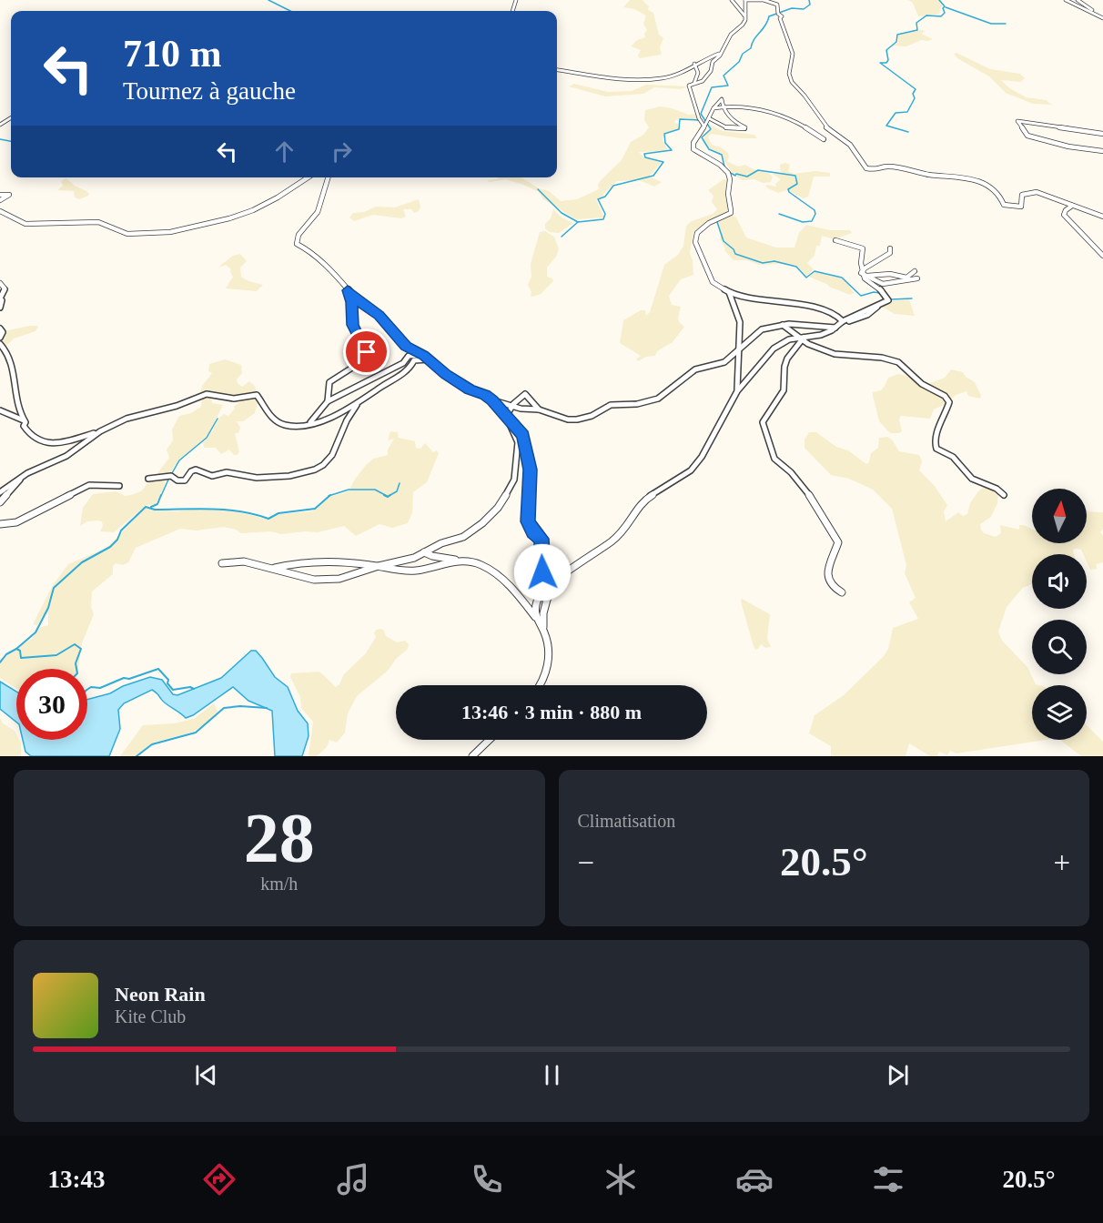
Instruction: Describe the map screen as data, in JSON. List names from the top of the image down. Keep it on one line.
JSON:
{"north":"top","page":{"turn":["710 m","Tournez à gauche"],"limit":"30","trip":"13:46 · 3 min · 880 m","tile":[["28","km/h"],"Climatisation"],"heat":["−","20.5°","+"],"song":["Neon Rain","Kite Club"],"tabs":["13:43","20.5°"]}}
